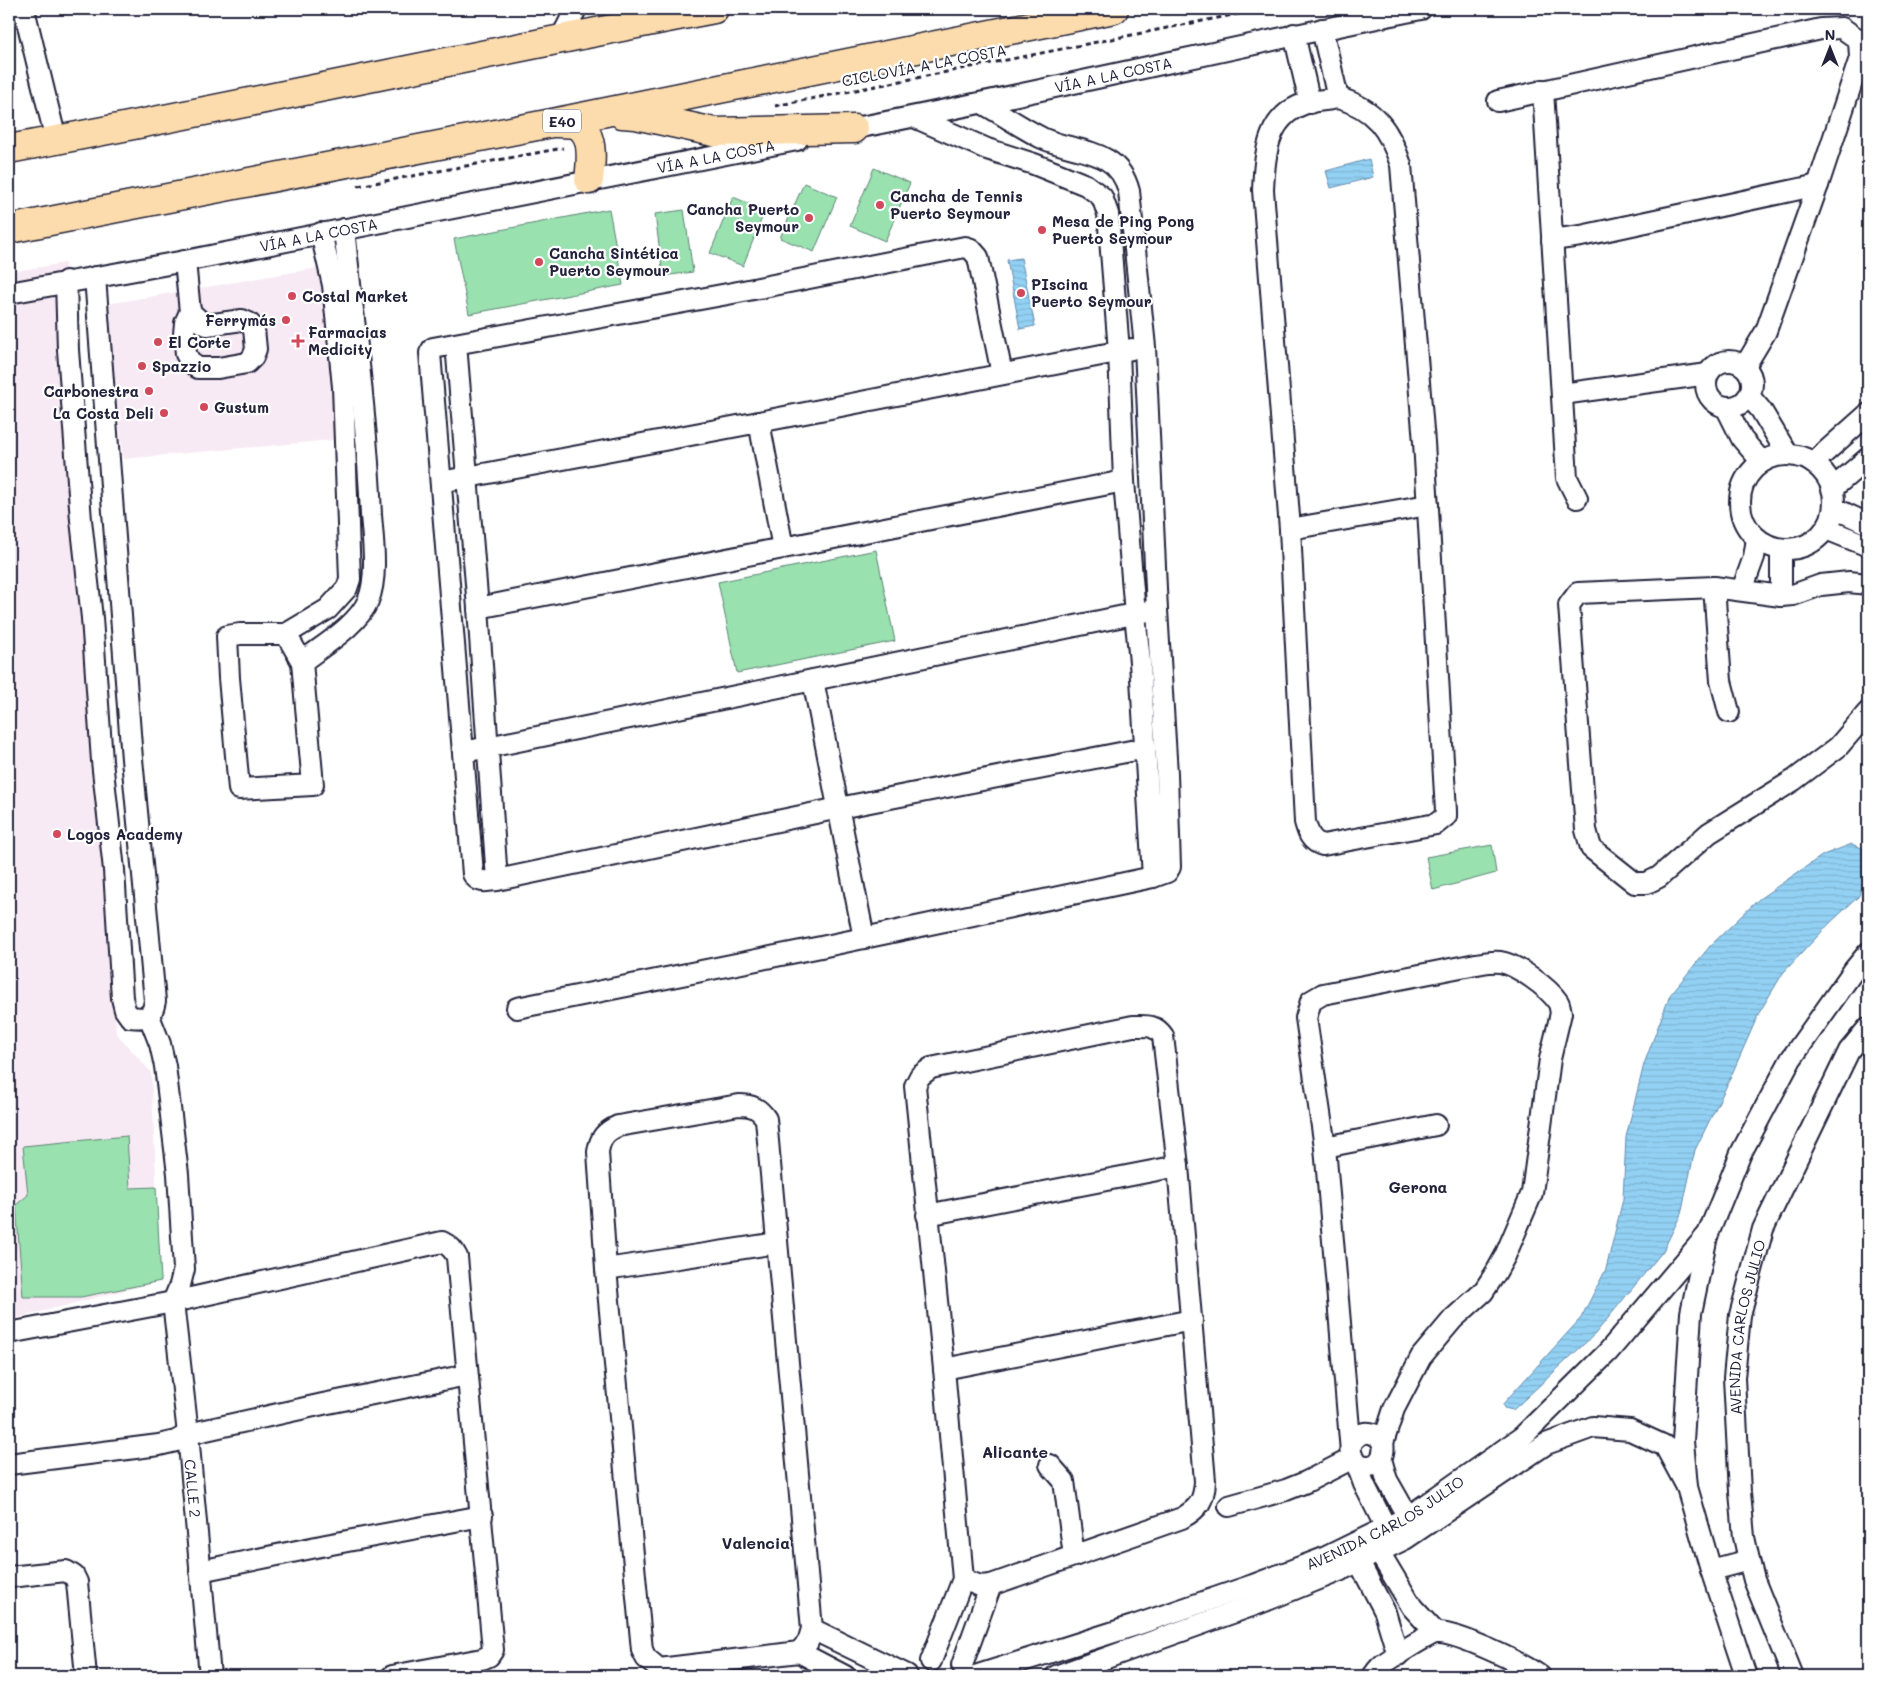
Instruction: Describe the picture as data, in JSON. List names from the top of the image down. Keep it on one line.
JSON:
{"streets":{"highway":["E40"],"street":["VÍA A LA COSTA","AVENIDA CARLOS JULIO","CALLE 2"],"path":["CICLOVÍA A LA COSTA"]},"districts":["Gerona","Alicante","Valencia"],"places":{"other":["Cancha de Tennis Puerto Seymour","Cancha Puerto Seymour","Mesa de Ping Pong Puerto Seymour","Cancha Sintética Puerto Seymour","PIscina Puerto Seymour","Costal Market","Ferrymás","El Corte","Spazzio","Carbonestra","Gustum","La Costa Deli","Logos Academy"],"health":["Farmacias Medicity"]},"north":"top"}
